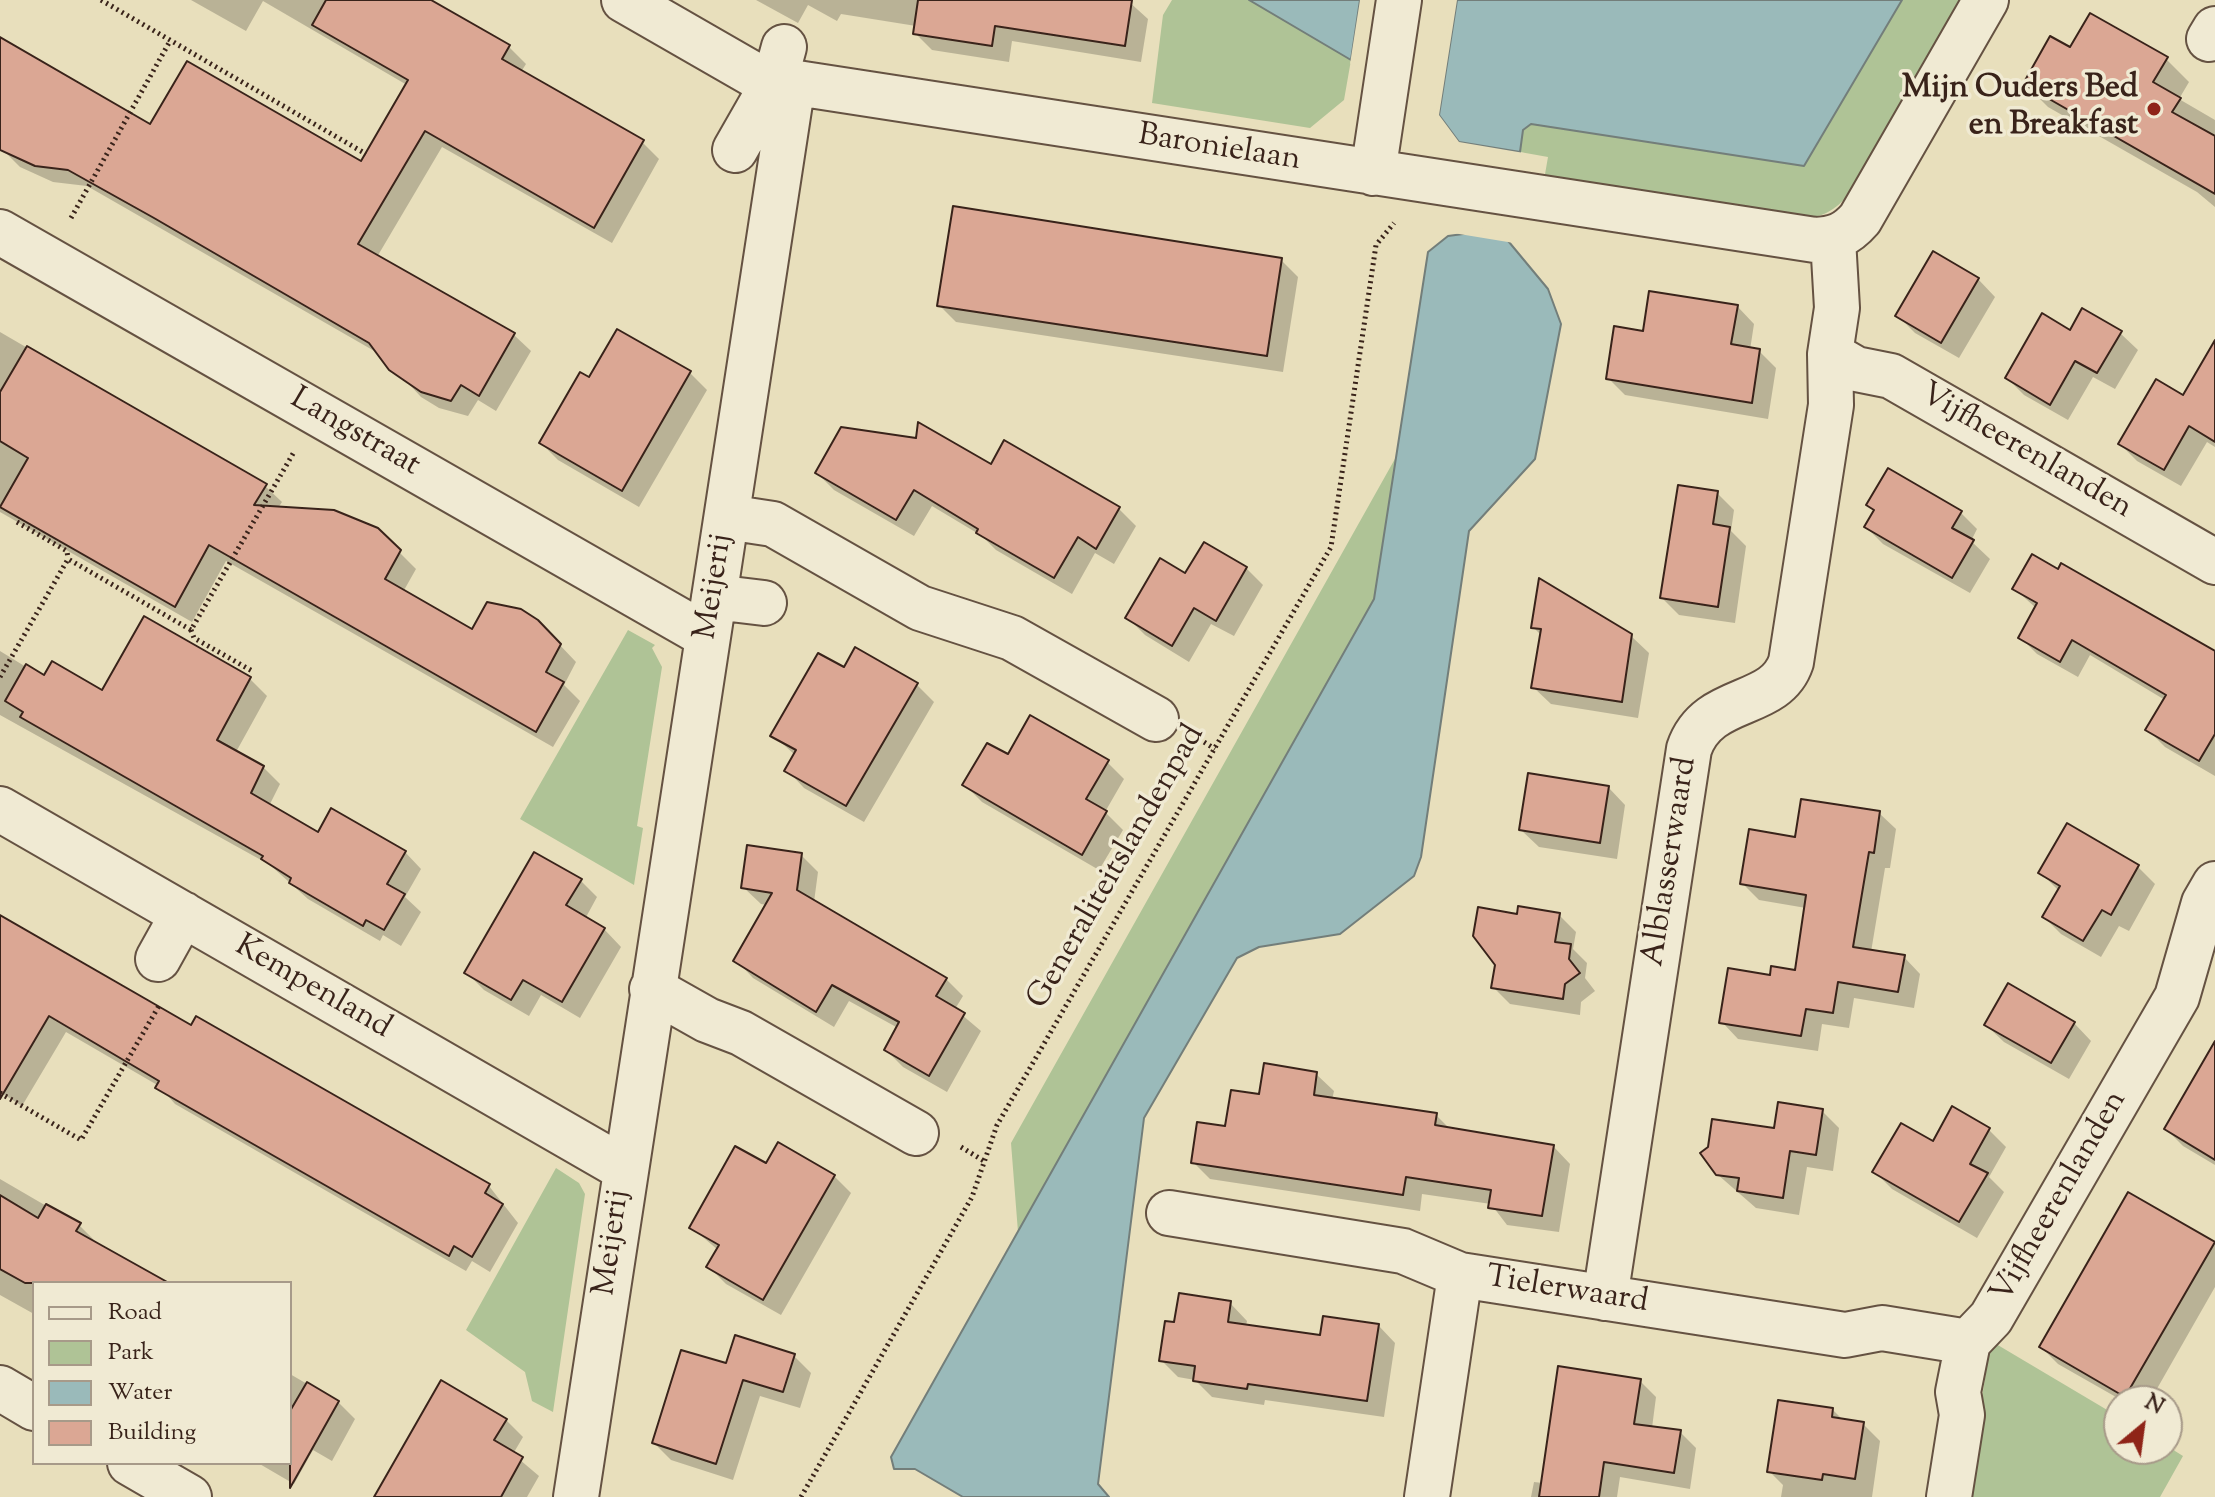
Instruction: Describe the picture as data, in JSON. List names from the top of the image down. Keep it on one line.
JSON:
{"streets":{"street":["Baronielaan","Langstraat","Vijfheerenlanden","Meijerij","Alblasserwaard","Kempenland","Tielerwaard"],"path":["Generaliteitslandenpad"]},"crossings":[["Baronielaan","Meijerij"],["Baronielaan","Alblasserwaard"],["Langstraat","Meijerij"],["Vijfheerenlanden","Alblasserwaard"],["Vijfheerenlanden","Tielerwaard"],["Meijerij","Kempenland"],["Alblasserwaard","Tielerwaard"]],"places":["Mijn Ouders Bed en Breakfast"],"legend":["Road","Park","Water","Building"],"north":"top right"}
